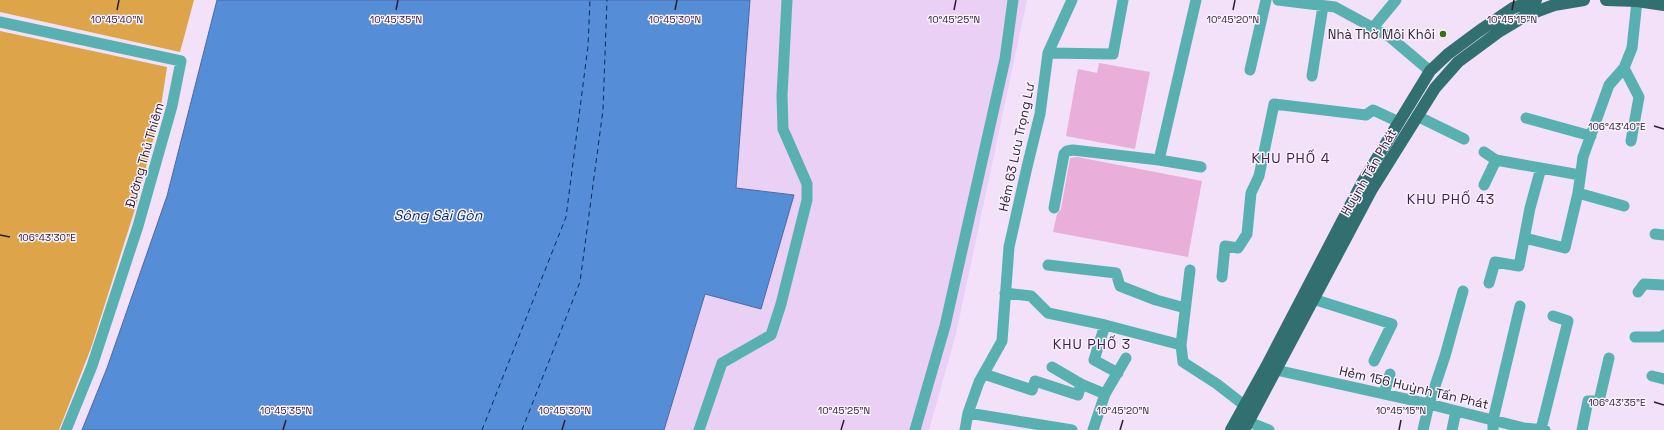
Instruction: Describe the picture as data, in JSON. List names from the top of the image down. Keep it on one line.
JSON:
{"streets":{"main road":["Huỳnh Tấn Phát"],"street":["Hẻm 63 Lưu Trọng Lư","Đường Thủ Thiêm","Hẻm 156 Huỳnh Tấn Phát"]},"crossings":[["Huỳnh Tấn Phát","Hẻm 156 Huỳnh Tấn Phát"]],"districts":["KHU PHỐ 4","KHU PHỐ 43","KHU PHỐ 3"],"water":["Sông Sài Gòn"],"places":["Nhà Thờ Môi Khôi"],"coordinates":["10°45'40\"N","10°45'35\"N","10°45'30\"N","10°45'25\"N","10°45'20\"N","10°45'15\"N","106°43'40\"E","106°43'30\"E","106°43'35\"E"]}
